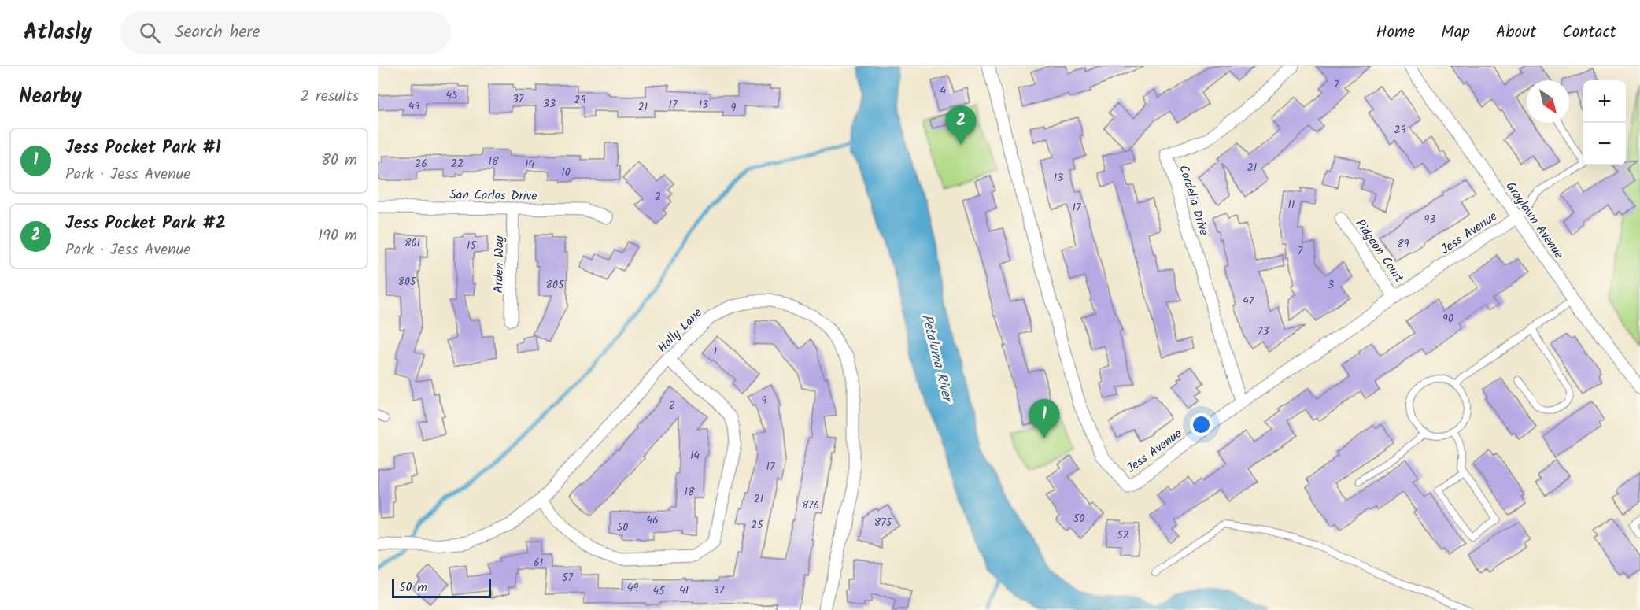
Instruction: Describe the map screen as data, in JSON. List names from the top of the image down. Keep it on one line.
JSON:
{"streets":{"street":["San Carlos Drive","Cordelia Drive","Graylawn Avenue","Jess Avenue","Pidgeon Court","Arden Way","Holly Lane"]},"crossings":[["San Carlos Drive","Arden Way"],["Cordelia Drive","Jess Avenue"],["Graylawn Avenue","Jess Avenue"],["Jess Avenue","Pidgeon Court"]],"water":["Petaluma River"],"house_numbers":["7","4","45","37","29","33","17","13","49","21","9","29","18","26","22","14","21","10","13","2","11","17","93","801","89","15","7","805","805","3","47","90","73","1","9","2","14","17","18","21","876","50","46","875","25","50","52","61","57","49","41","37","45"],"scale_bar":"50 m","north":"bottom right","page":{"header":"Atlasly","search":"Search here","nav":["Home","Map","About","Contact"],"heading":["Nearby","2 results"],"map_buttons":["+","−"],"pins":["2","1"],"list":[{"mark":"1","name":"Jess Pocket Park #1","note":"Park · Jess Avenue","value":"80 m"},{"mark":"2","name":"Jess Pocket Park #2","note":"Park · Jess Avenue","value":"190 m"}],"scale":"50 m"}}
